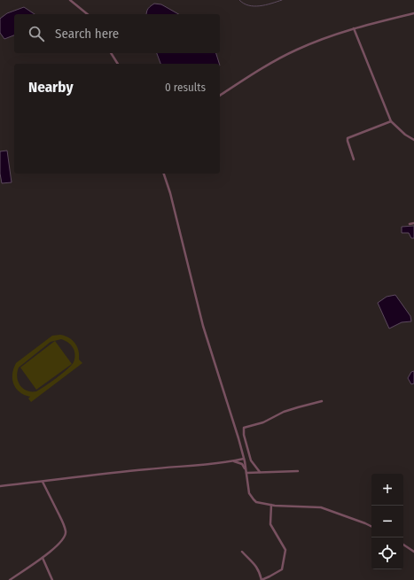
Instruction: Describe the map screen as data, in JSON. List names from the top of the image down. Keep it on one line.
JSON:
{"page":{"search":"Search here","heading":["Nearby","0 results"],"map_buttons":["+","−"]}}
